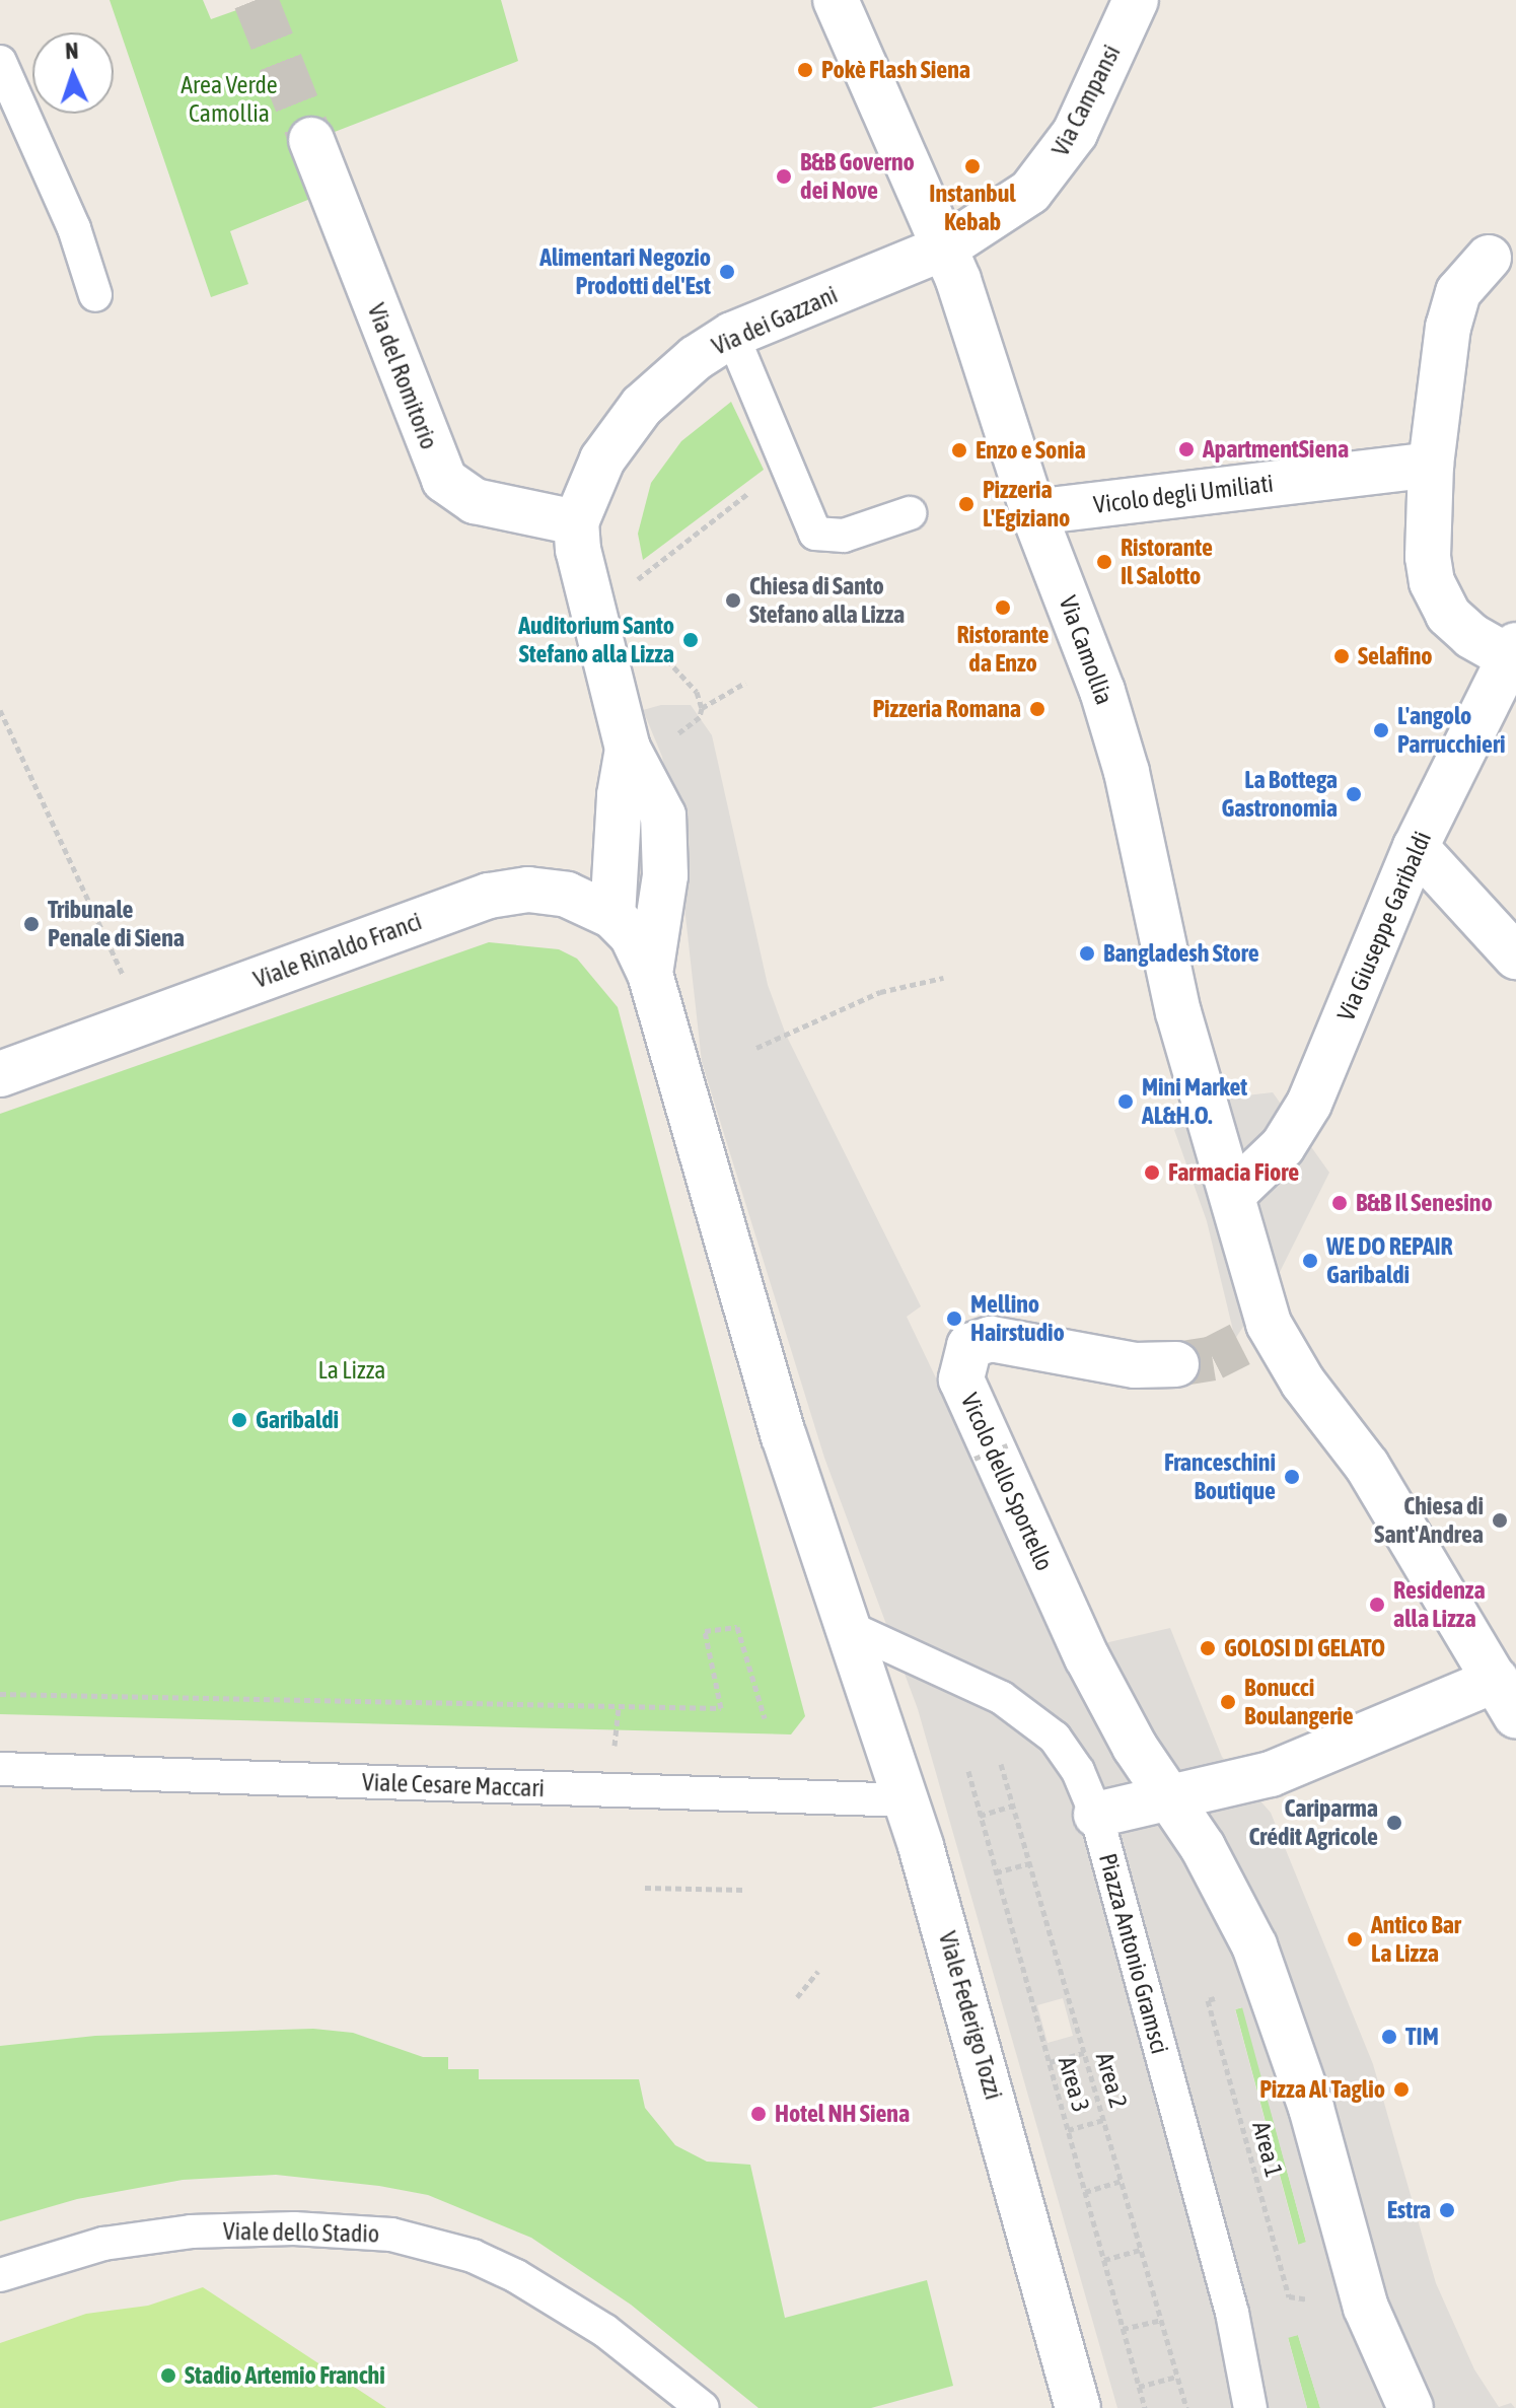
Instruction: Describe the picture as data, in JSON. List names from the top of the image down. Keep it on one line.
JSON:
{"streets":{"street":["Via Campansi","Via dei Gazzani","Via del Romitorio","Vicolo degli Umiliati","Via Camollia","Via Giuseppe Garibaldi","Viale Rinaldo Franci","Vicolo dello Sportello","Viale Federigo Tozzi"],"lane":["Viale Cesare Maccari","Piazza Antonio Gramsci","Viale dello Stadio"],"path":["Area 2","Area 3","Area 1"]},"crossings":[["Via Campansi","Via dei Gazzani"],["Via Campansi","Via Camollia"],["Via dei Gazzani","Via del Romitorio"],["Via dei Gazzani","Via Camollia"],["Via dei Gazzani","Viale Rinaldo Franci"],["Vicolo degli Umiliati","Via Camollia"],["Via Camollia","Via Giuseppe Garibaldi"],["Viale Cesare Maccari","Viale Federigo Tozzi"],["Piazza Antonio Gramsci","Viale Federigo Tozzi"]],"parks":["Area Verde Camollia","La Lizza"],"places":["Pokè Flash Siena","Instanbul Kebab","B&B Governo dei Nove","Alimentari Negozio Prodotti del'Est","ApartmentSiena","Enzo e Sonia","Pizzeria L'Egiziano","Ristorante Il Salotto","Chiesa di Santo Stefano alla Lizza","Ristorante da Enzo","Auditorium Santo Stefano alla Lizza","Selafino","Pizzeria Romana","L'angolo Parrucchieri","La Bottega Gastronomia","Tribunale Penale di Siena","Bangladesh Store","Mini Market AL&H.O.","Farmacia Fiore","B&B Il Senesino","WE DO REPAIR Garibaldi","Mellino Hairstudio","Garibaldi","Franceschini Boutique","Chiesa di Sant'Andrea","Residenza alla Lizza","GOLOSI DI GELATO","Bonucci Boulangerie","Cariparma Crédit Agricole","Antico Bar La Lizza","TIM","Pizza Al Taglio","Hotel NH Siena","Estra","Stadio Artemio Franchi"],"north":"top"}
